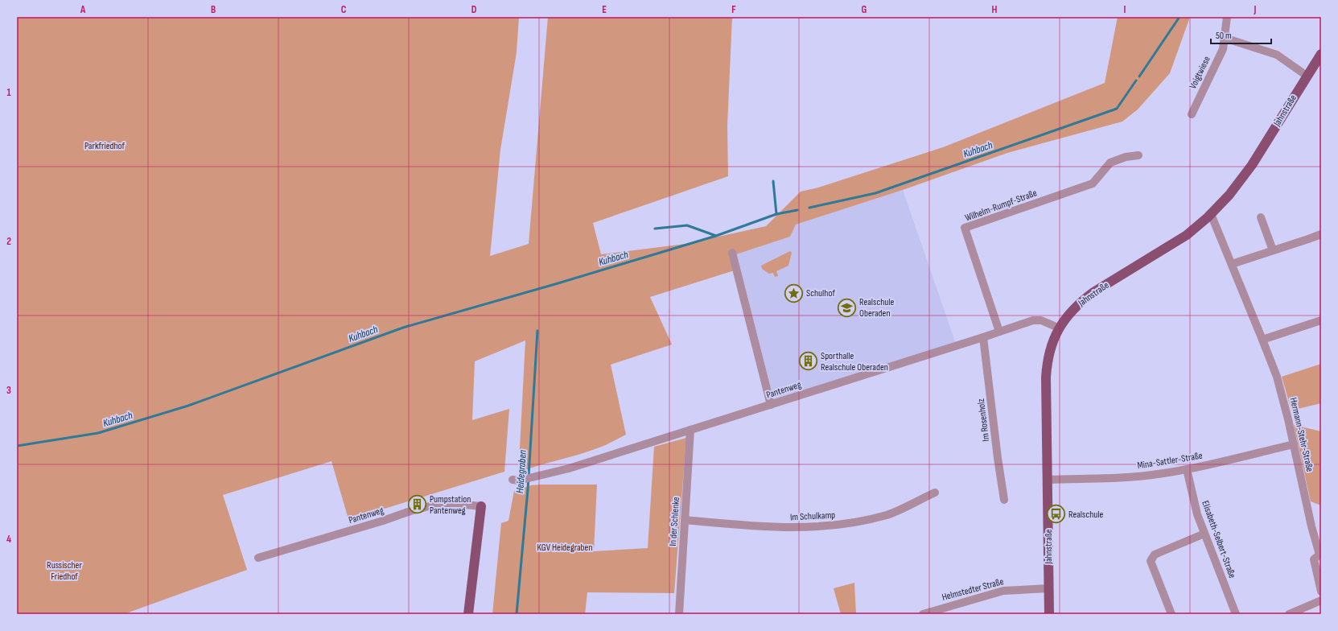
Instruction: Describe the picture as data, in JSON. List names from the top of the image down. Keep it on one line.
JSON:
{"streets":{"main road":["Jahnstraße"],"street":["Voigtwiese","Wilhelm-Rumpf-Straße","Pantenweg","Im Rosenholz","Hermann-Stehr-Straße","Mina-Sattler-Straße","Im Schulkamp","In der Schlenke","Elisabeth-Selbert-Straße","Helmstedter Straße"]},"crossings":[["Jahnstraße","Pantenweg"],["Jahnstraße","Hermann-Stehr-Straße"],["Jahnstraße","Mina-Sattler-Straße"],["Jahnstraße","Helmstedter Straße"],["Wilhelm-Rumpf-Straße","Pantenweg"],["Pantenweg","Im Rosenholz"],["Pantenweg","In der Schlenke"],["Hermann-Stehr-Straße","Mina-Sattler-Straße"],["Mina-Sattler-Straße","Elisabeth-Selbert-Straße"],["Im Schulkamp","In der Schlenke"]],"water":["Kuhbach","Heidegraben"],"parks":["Parkfriedhof","KGV Heidegraben","Russischer Friedhof"],"places":{"place":["Schulhof"],"school or university":["Realschule Oberaden"],"building":["Sporthalle Realschule Oberaden","Pumpstation Pantenweg"],"bus stop":["Realschule"]},"scale_bar":"50 m","grid":{"columns":["A","B","C","D","E","F","G","H","I","J"],"rows":["1","2","3","4"]}}
